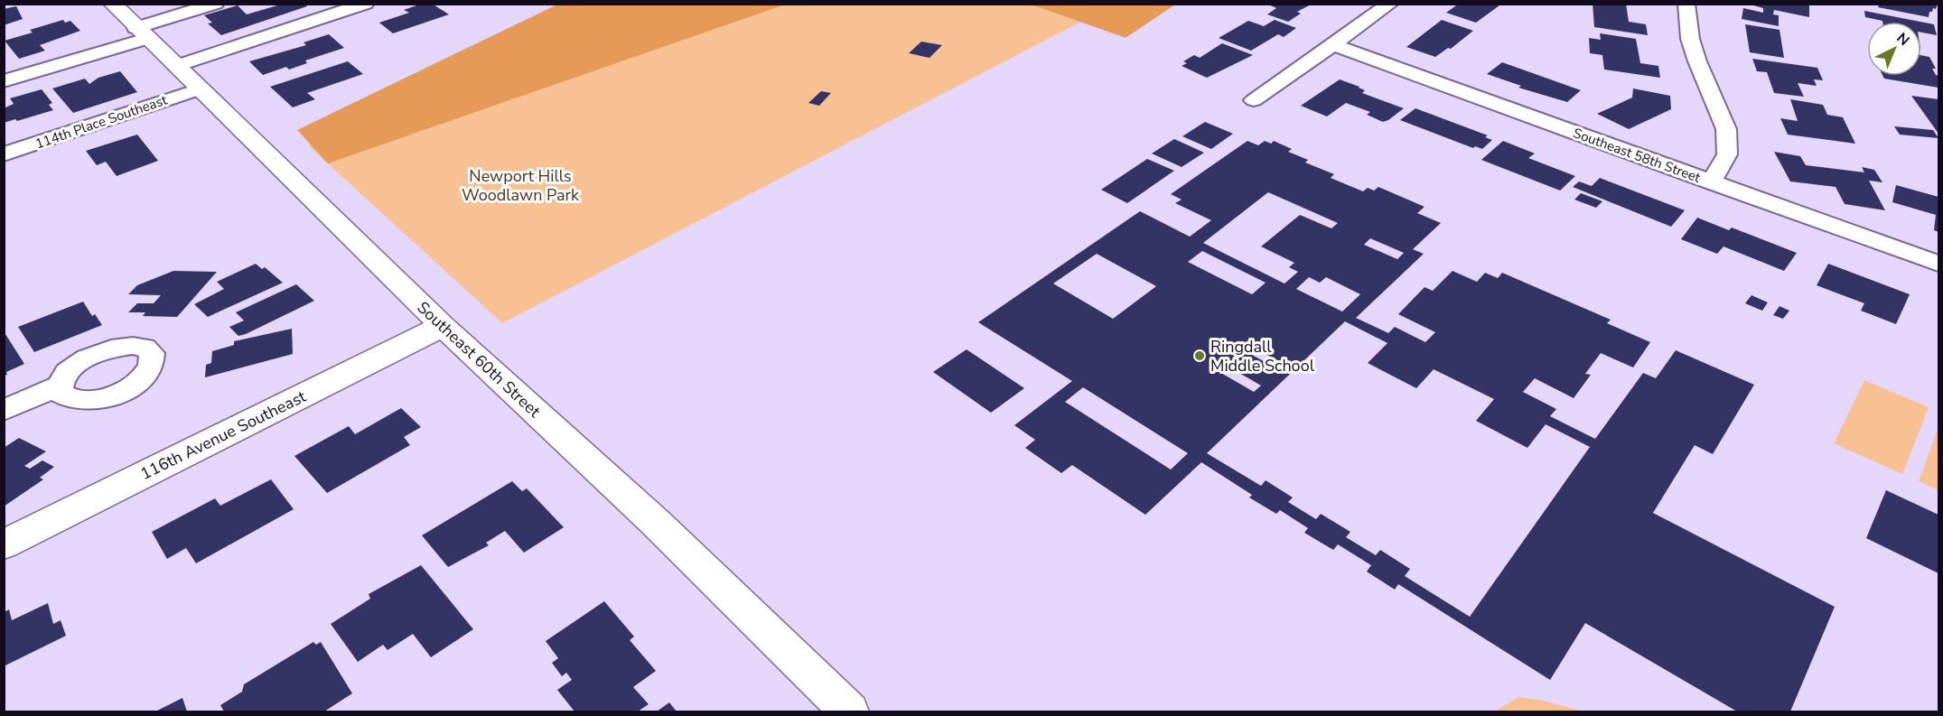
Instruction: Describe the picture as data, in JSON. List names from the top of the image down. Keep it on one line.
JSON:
{"streets":{"street":["114th Place Southeast","Southeast 58th Street","Southeast 60th Street","116th Avenue Southeast"]},"crossings":[["114th Place Southeast","Southeast 60th Street"],["Southeast 60th Street","116th Avenue Southeast"]],"parks":["Newport Hills Woodlawn Park"],"places":["Ringdall Middle School"],"north":"top right"}
